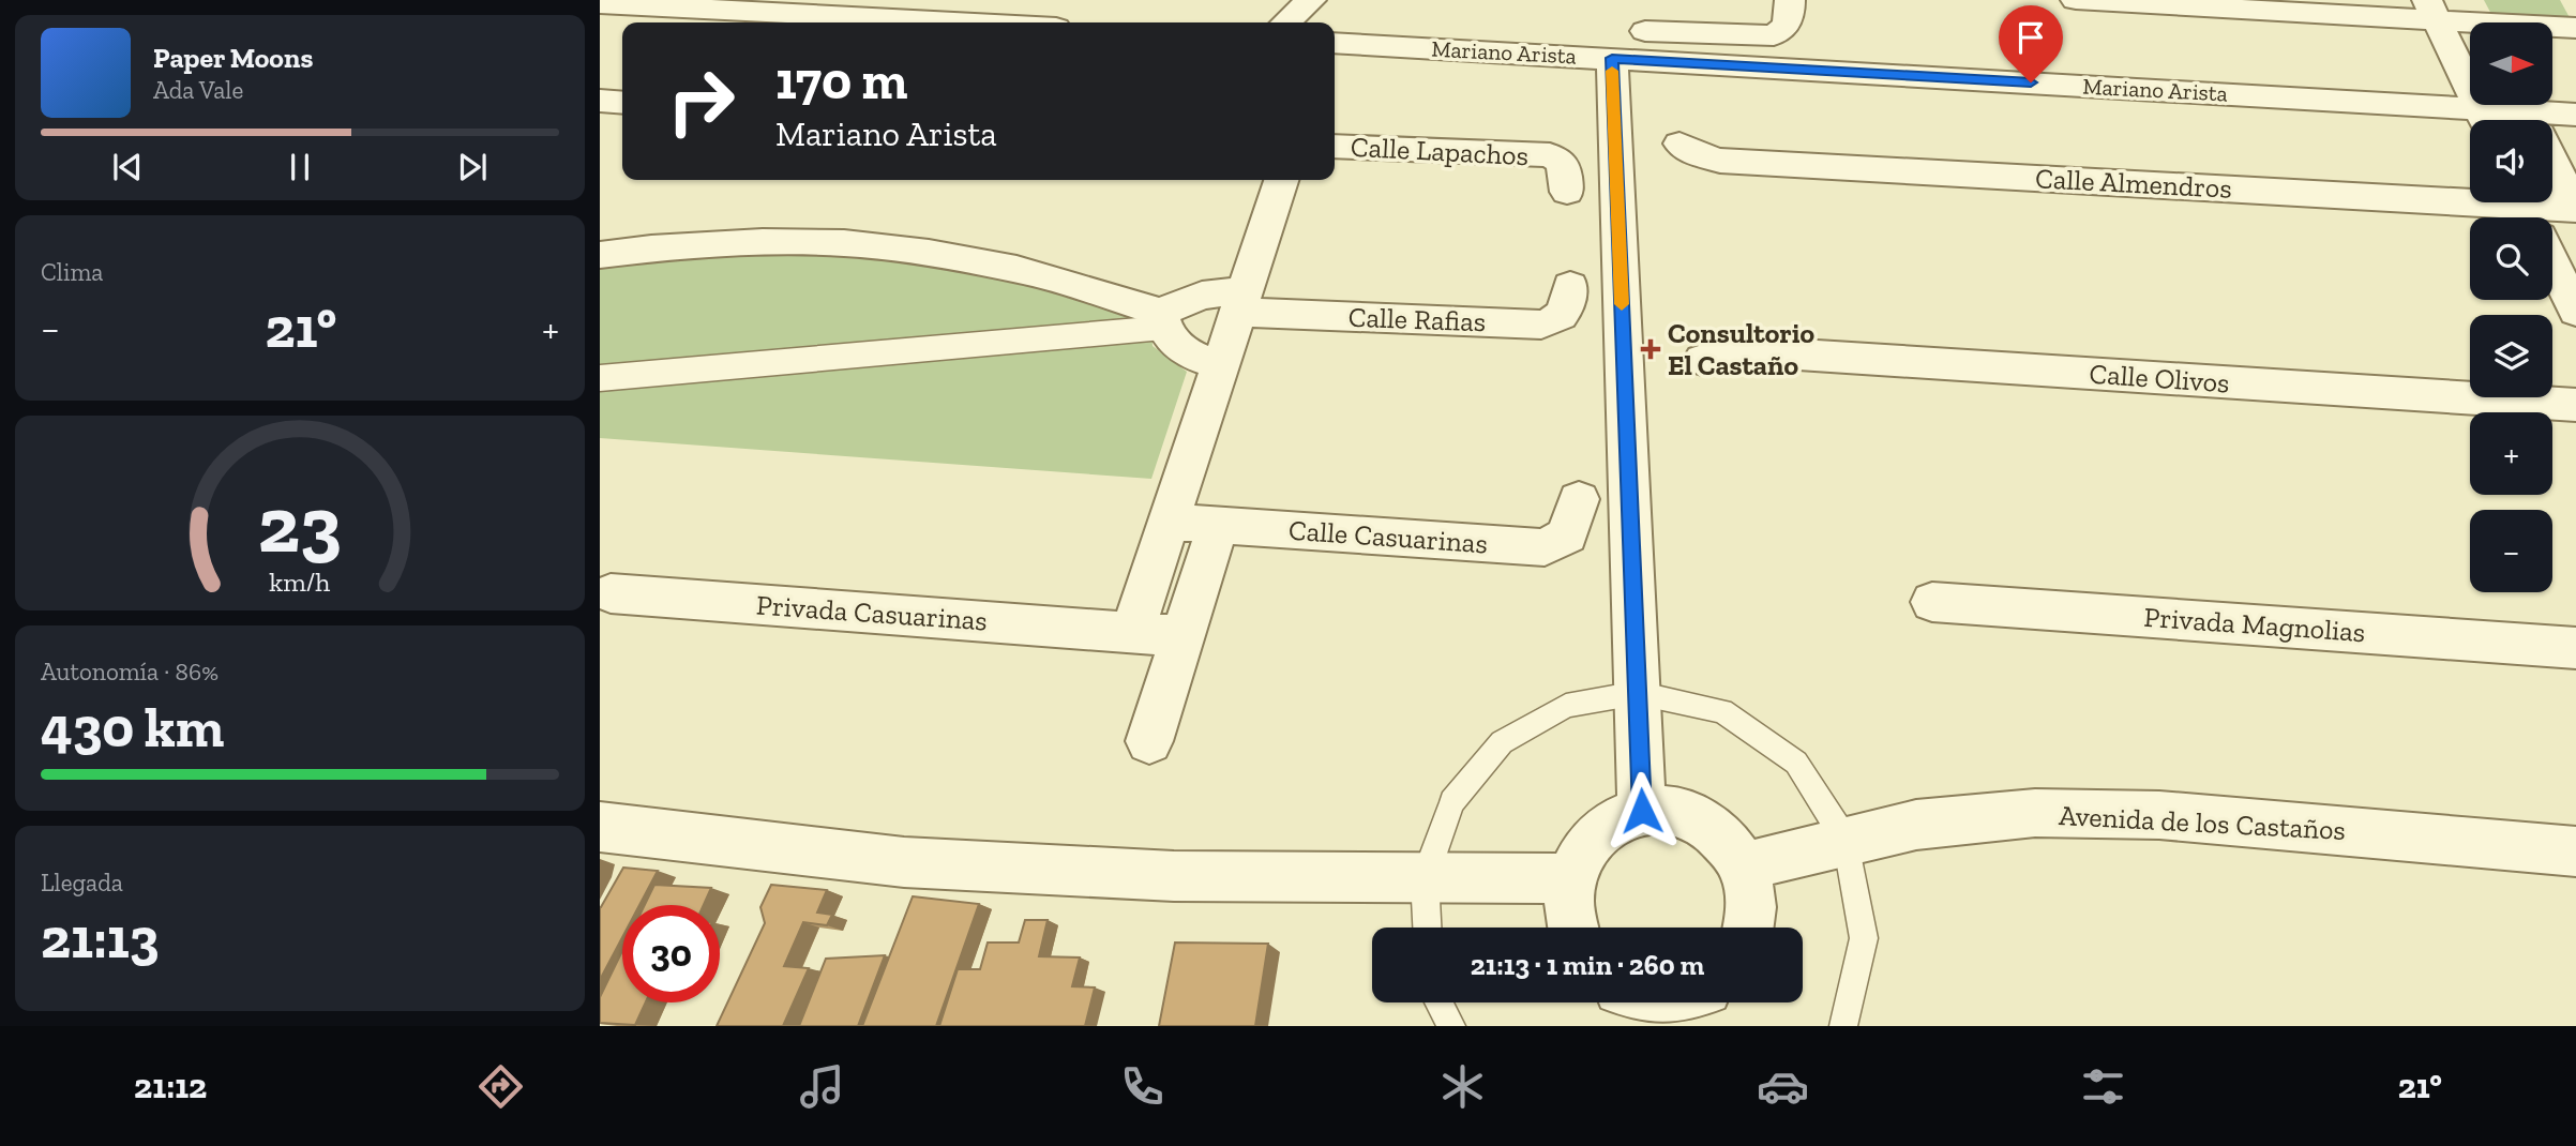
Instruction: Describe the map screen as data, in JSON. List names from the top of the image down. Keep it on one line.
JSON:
{"streets":{"street":["Mariano Arista","Calle Lapachos","Calle Almendros","Calle Rafias","Calle Olivos","Calle Casuarinas","Privada Casuarinas","Privada Magnolias","Avenida de los Castaños"]},"places":{"health":["Consultorio El Castaño"]},"north":"right","page":{"map_buttons":["+","−"],"turn":["170 m","Mariano Arista"],"song":["Paper Moons","Ada Vale"],"tile":["Clima",["Autonomía · 86%","430 km"],["Llegada","21:13"]],"heat":["−","21°","+"],"limit":"30","trip":"21:13 · 1 min · 260 m","tabs":["21:12","21°"],"gauge":["23","km/h"]}}
